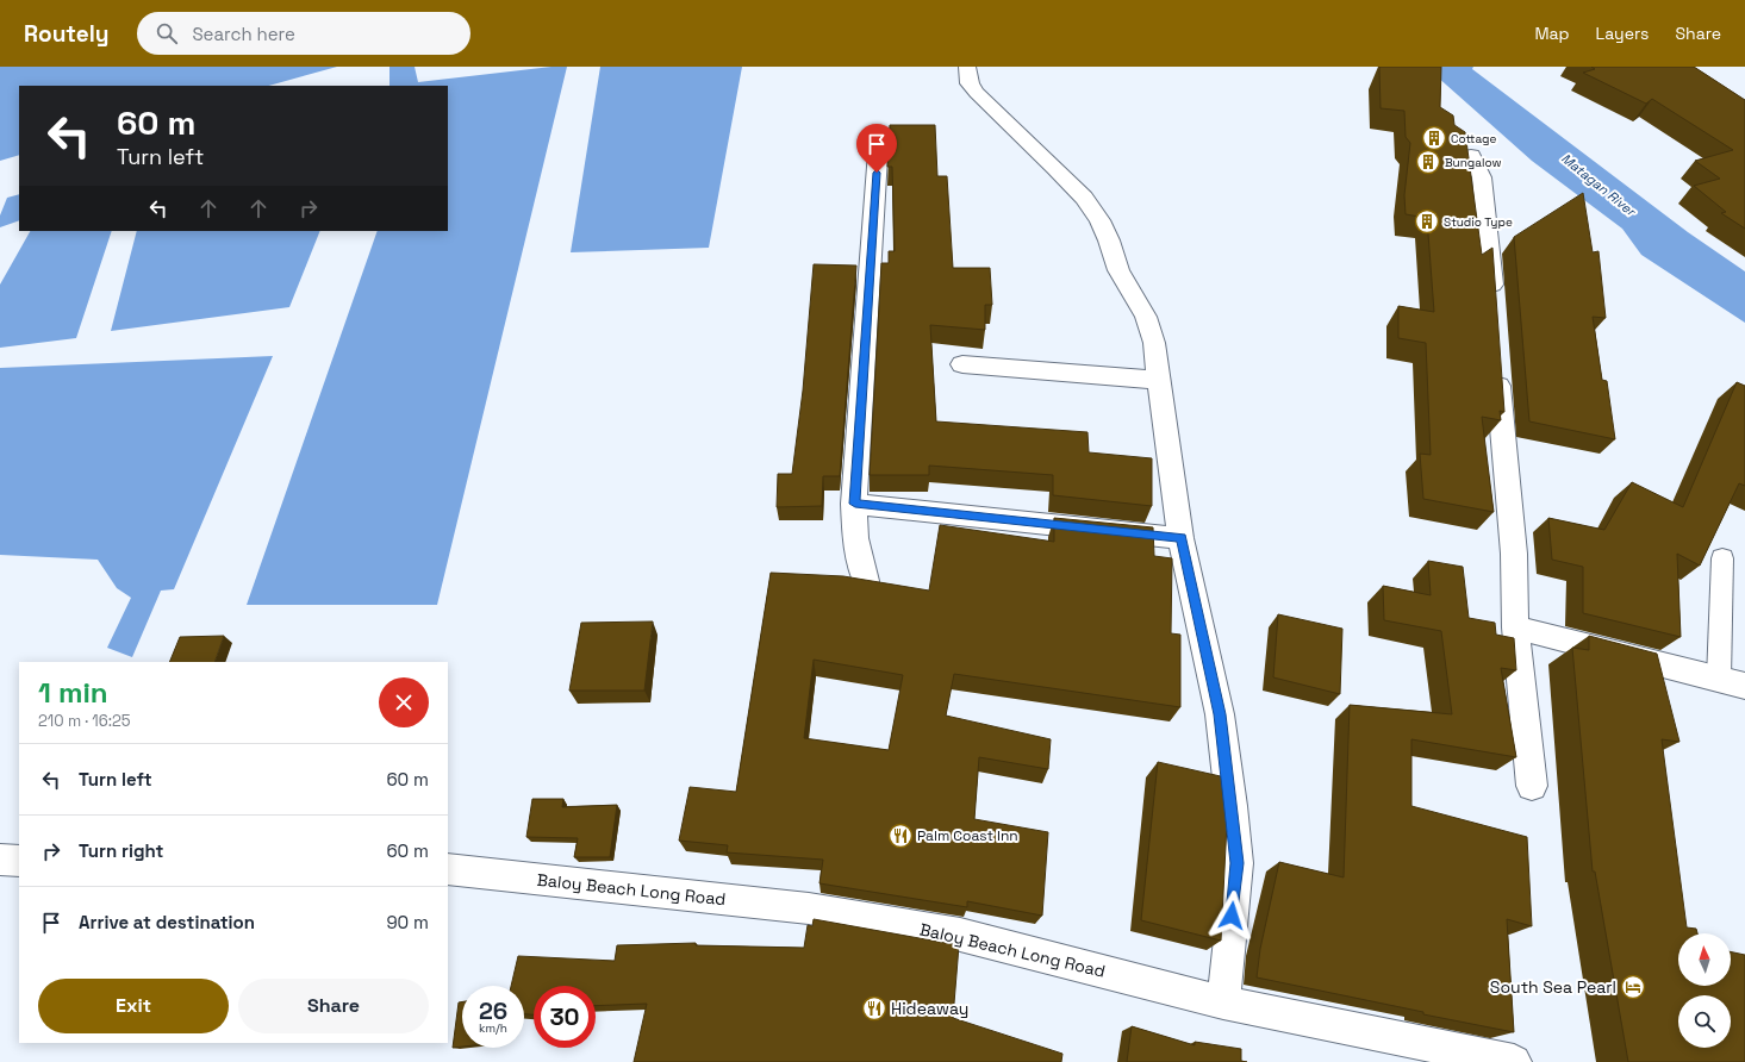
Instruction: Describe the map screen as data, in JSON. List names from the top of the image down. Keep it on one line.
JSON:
{"streets":{"street":["Baloy Beach Long Road"]},"water":["Matagan River"],"places":{"building":["Cottage","Bungalow","Studio Type"],"restaurant":["Palm Coast Inn","Hideaway"],"hotel":["South Sea Pearl"]},"north":"top","page":{"header":"Routely","search":"Search here","nav":["Map","Layers","Share"],"turn":["60 m","Turn left"],"heading":["1 min","210 m · 16:25"],"list":[{"name":"Turn left","value":"60 m"},{"name":"Turn right","value":"60 m"},{"name":"Arrive at destination","value":"90 m"}],"buttons":["Exit","Share"],"speed":"26 km/h","limit":"30"}}
